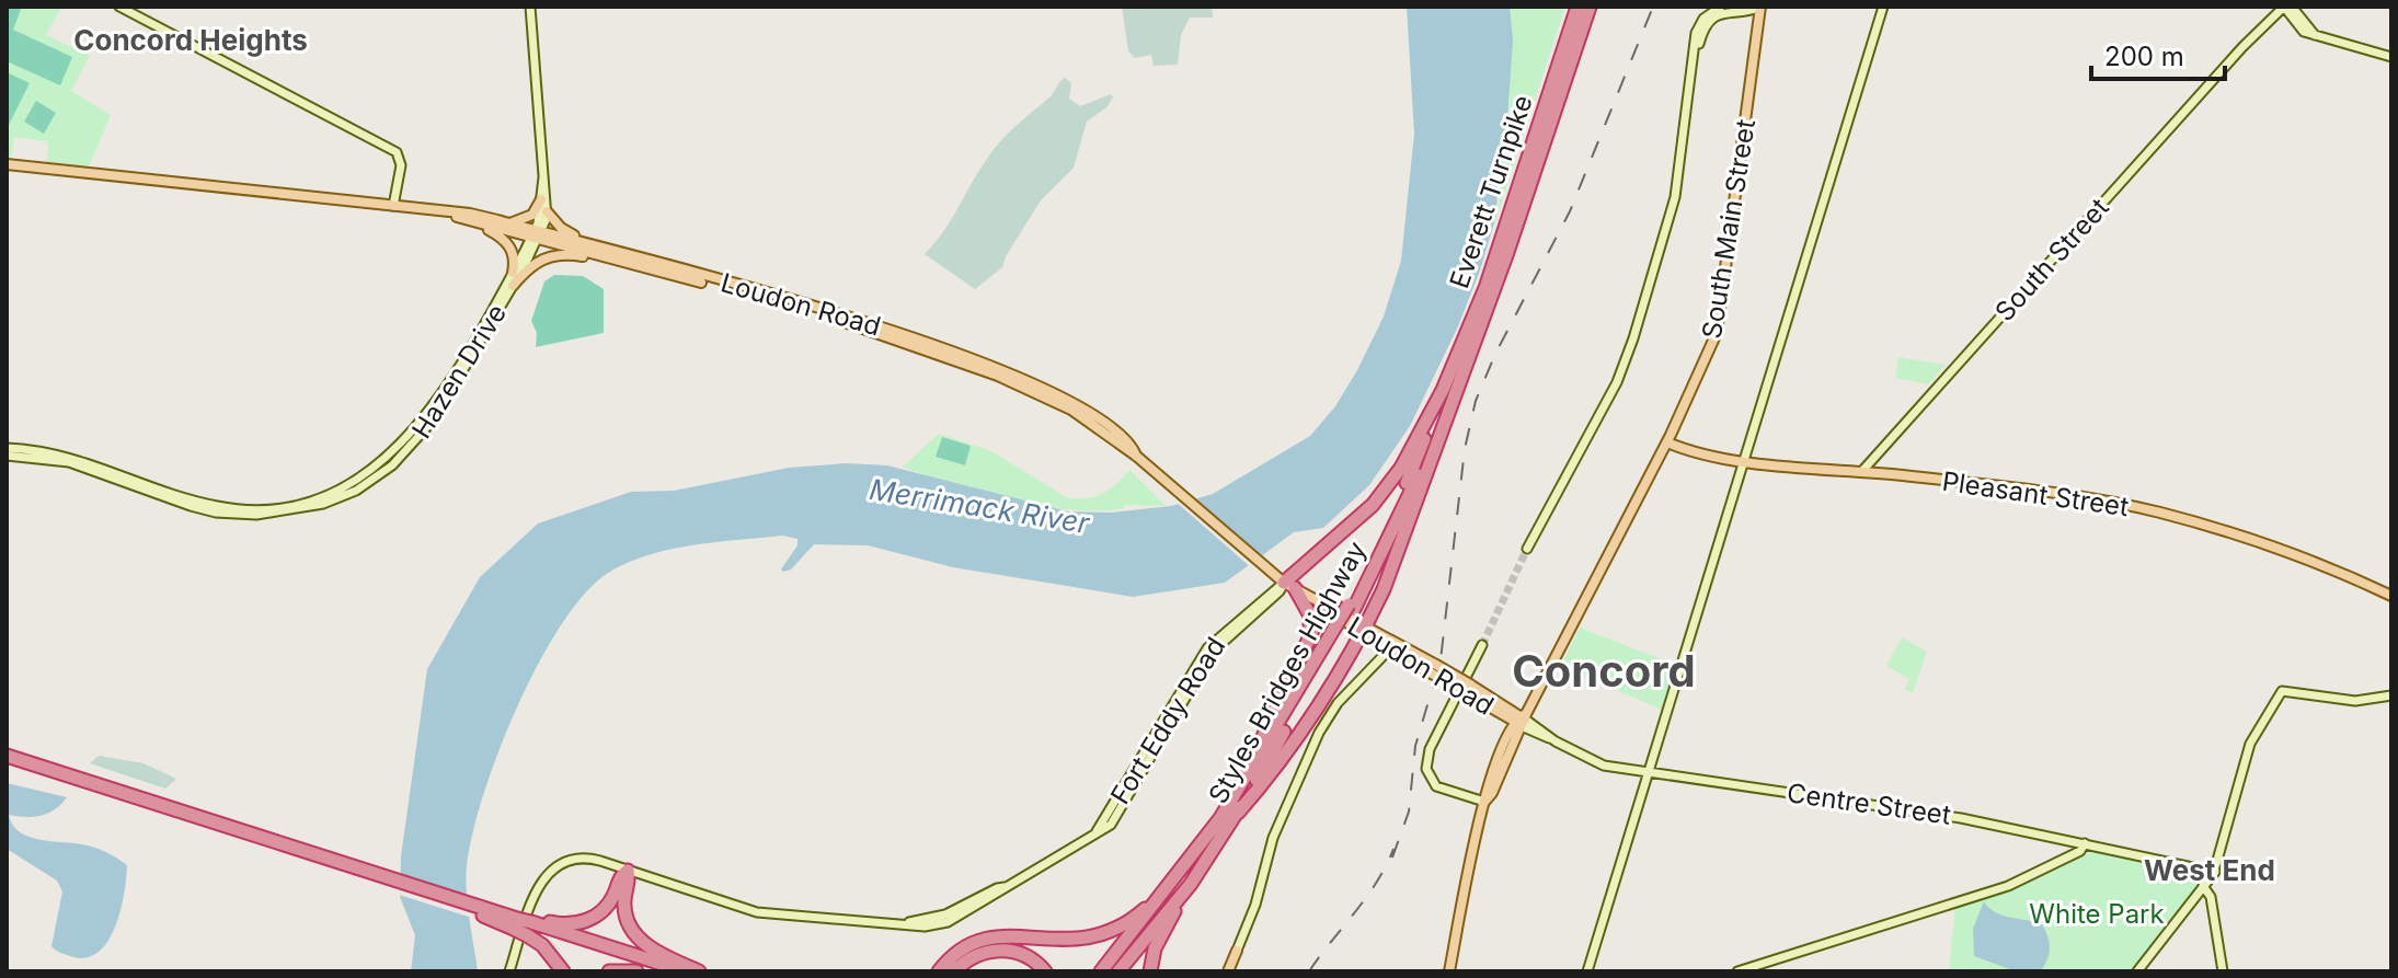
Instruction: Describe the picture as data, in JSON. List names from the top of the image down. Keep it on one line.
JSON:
{"streets":{"highway":["Everett Turnpike","Styles Bridges Highway"],"main road":["South Main Street","Loudon Road","Pleasant Street"],"street":["South Street","Hazen Drive","Fort Eddy Road","Centre Street"]},"crossings":[["Everett Turnpike","Styles Bridges Highway"],["South Main Street","Loudon Road"],["South Main Street","Pleasant Street"],["South Main Street","Centre Street"],["South Street","Pleasant Street"],["Loudon Road","Hazen Drive"],["Loudon Road","Fort Eddy Road"],["Loudon Road","Centre Street"]],"districts":["Concord Heights","Concord","West End"],"water":["Merrimack River"],"parks":["White Park"],"scale_bar":"200 m"}
